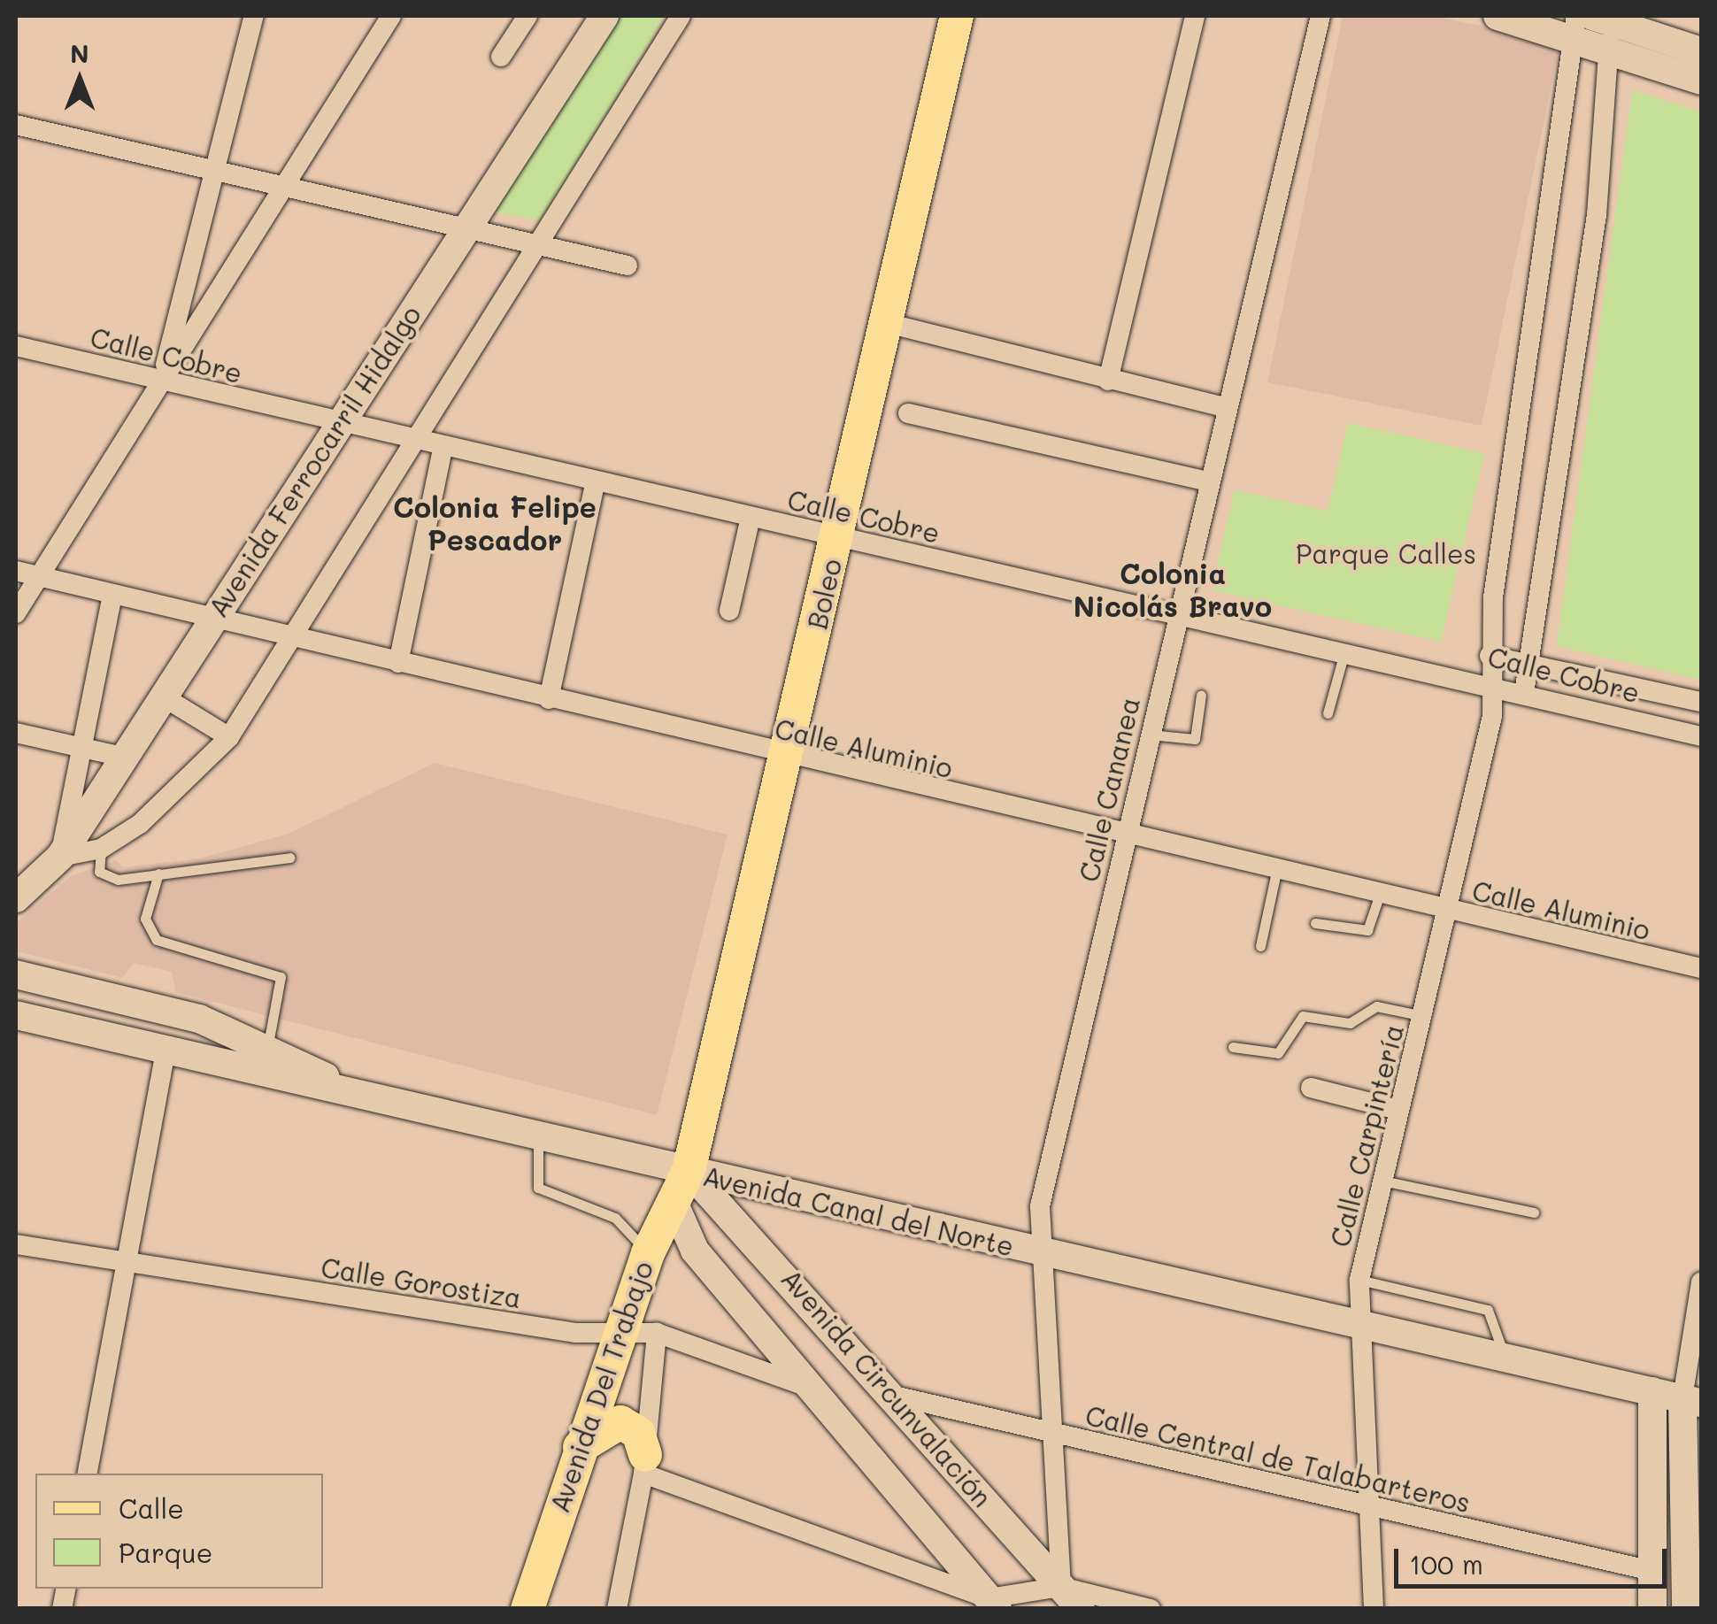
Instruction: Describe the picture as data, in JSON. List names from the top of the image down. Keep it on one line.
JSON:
{"streets":{"main road":["Avenida Ferrocarril Hidalgo","Boleo","Avenida Canal del Norte","Avenida Del Trabajo","Avenida Circunvalación"],"street":["Calle Cobre","Calle Aluminio","Calle Cananea","Calle Carpintería","Calle Gorostiza","Calle Central de Talabarteros"]},"crossings":[["Calle Cobre","Avenida Ferrocarril Hidalgo"],["Calle Cobre","Boleo"],["Calle Cobre","Calle Cananea"],["Calle Cobre","Calle Carpintería"],["Avenida Ferrocarril Hidalgo","Calle Aluminio"],["Boleo","Calle Aluminio"],["Boleo","Avenida Canal del Norte"],["Boleo","Avenida Del Trabajo"],["Boleo","Avenida Circunvalación"],["Calle Aluminio","Calle Cananea"],["Calle Aluminio","Calle Carpintería"],["Calle Cananea","Avenida Canal del Norte"],["Calle Cananea","Avenida Circunvalación"],["Calle Cananea","Calle Central de Talabarteros"],["Calle Carpintería","Avenida Canal del Norte"],["Calle Carpintería","Calle Central de Talabarteros"],["Avenida Canal del Norte","Avenida Del Trabajo"],["Avenida Canal del Norte","Avenida Circunvalación"],["Calle Gorostiza","Avenida Del Trabajo"],["Calle Gorostiza","Avenida Circunvalación"],["Avenida Del Trabajo","Avenida Circunvalación"],["Avenida Circunvalación","Calle Central de Talabarteros"]],"districts":["Colonia Felipe Pescador","Colonia Nicolás Bravo"],"parks":["Parque Calles"],"legend":["Calle","Parque"],"scale_bar":"100 m","north":"top"}
